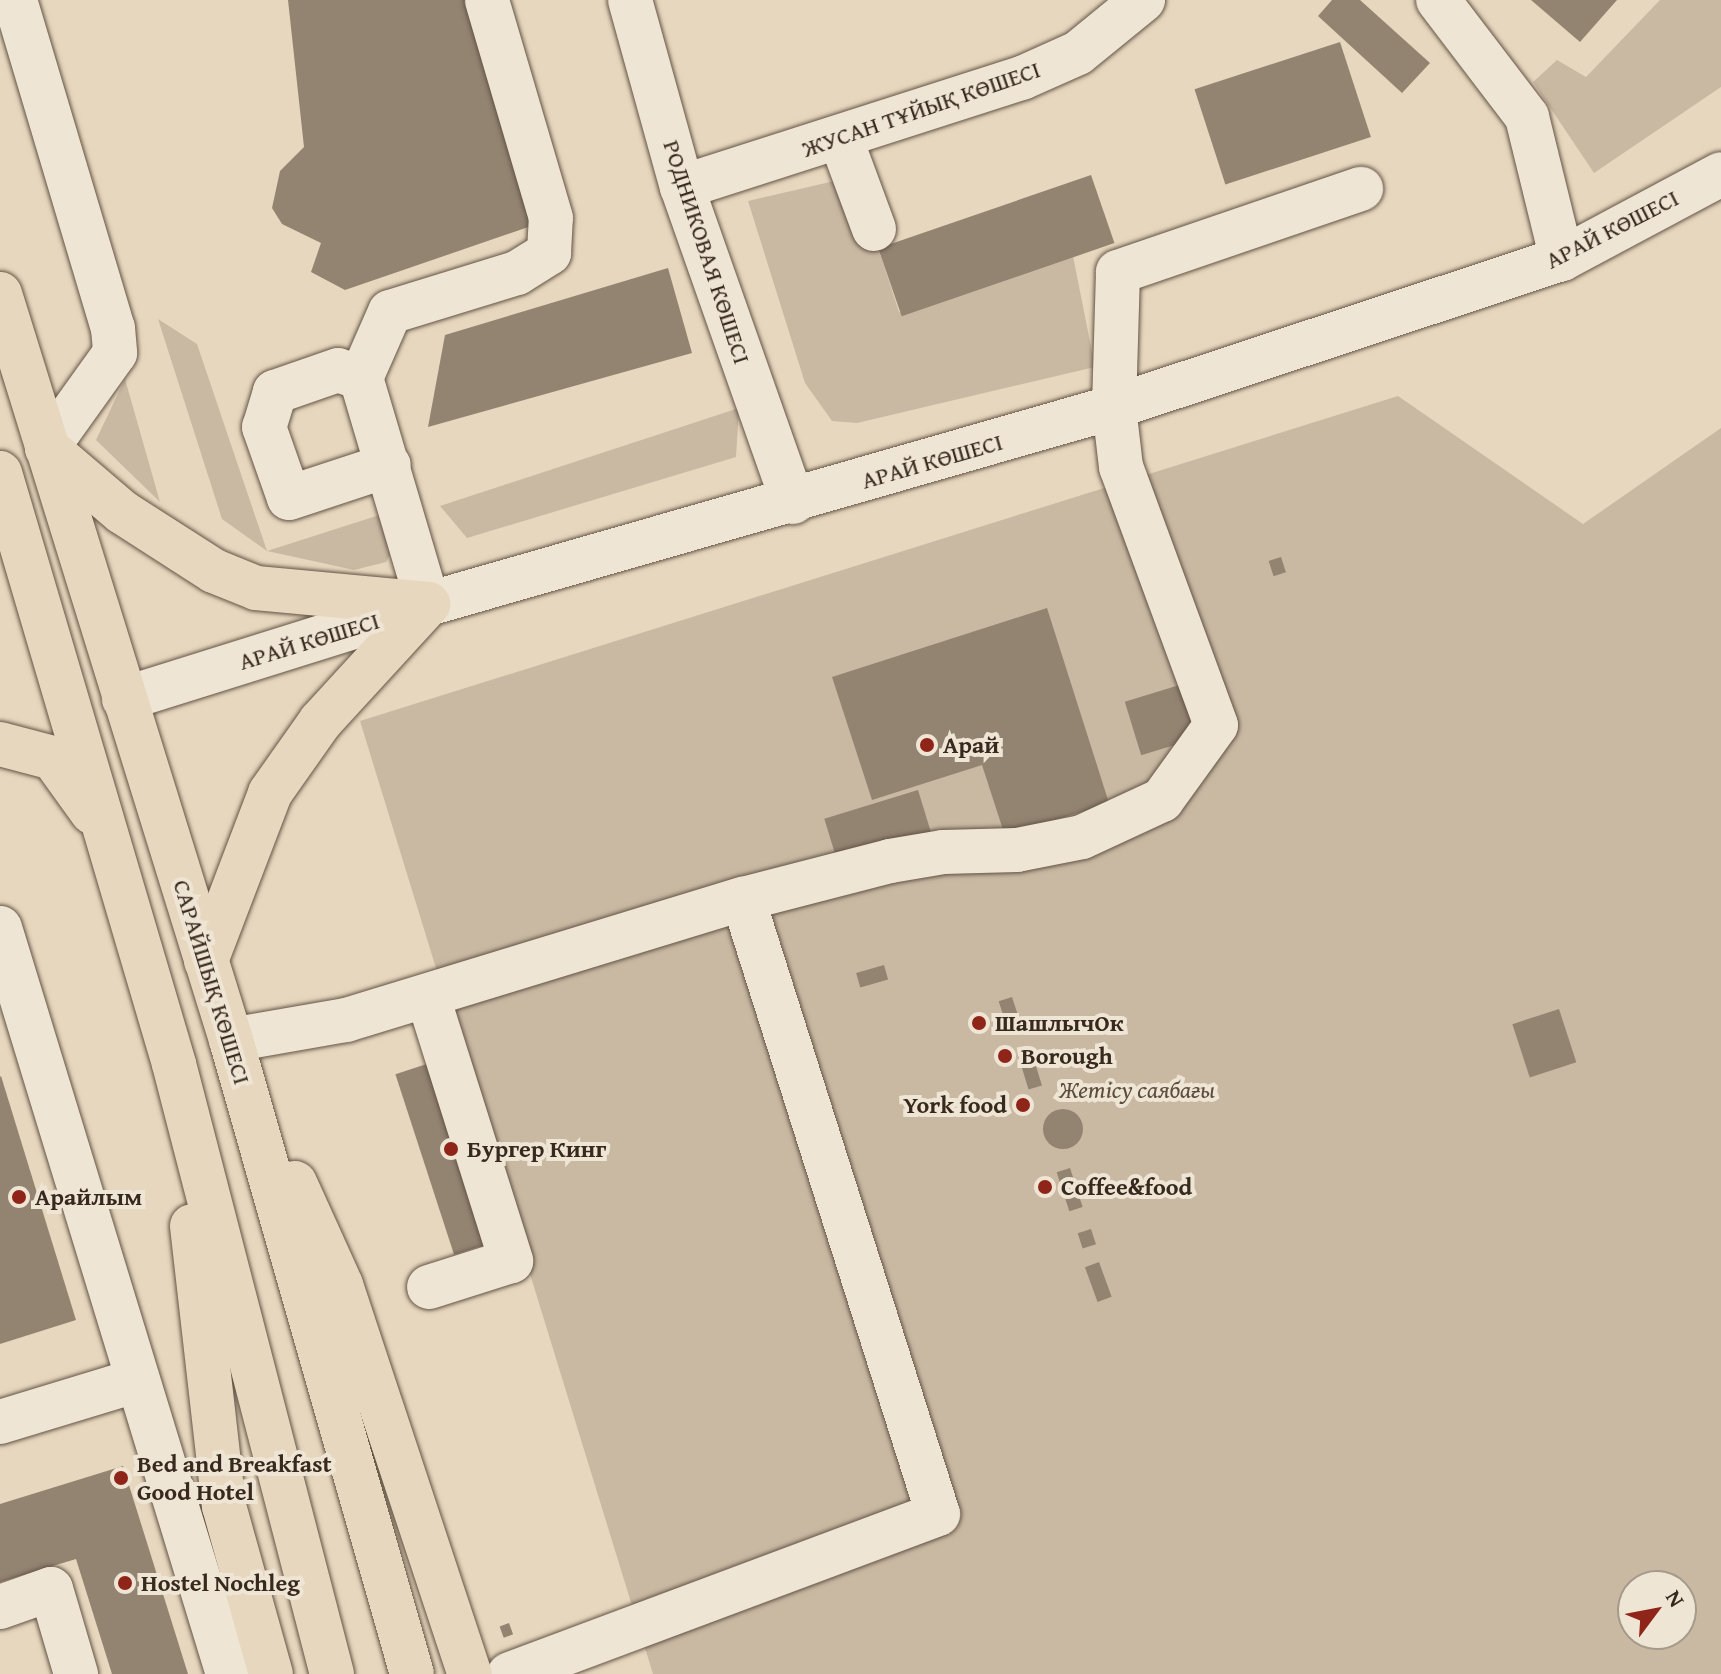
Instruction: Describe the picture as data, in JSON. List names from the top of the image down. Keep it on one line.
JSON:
{"streets":{"main road":["САРАЙШЫҚ КӨШЕСІ"],"street":["ЖУСАН ТҰЙЫҚ КӨШЕСІ","АРАЙ КӨШЕСІ","РОДНИКОВАЯ КӨШЕСІ"]},"crossings":[["ЖУСАН ТҰЙЫҚ КӨШЕСІ","РОДНИКОВАЯ КӨШЕСІ"],["АРАЙ КӨШЕСІ","РОДНИКОВАЯ КӨШЕСІ"],["АРАЙ КӨШЕСІ","САРАЙШЫҚ КӨШЕСІ"]],"parks":["Жетісу саябағы"],"places":["Арай","ШашлычОк","Borough","York food","Бургер Кинг","Coffee&food","Арайлым","Bed and Breakfast Good Hotel","Hostel Nochleg"],"north":"top right"}
